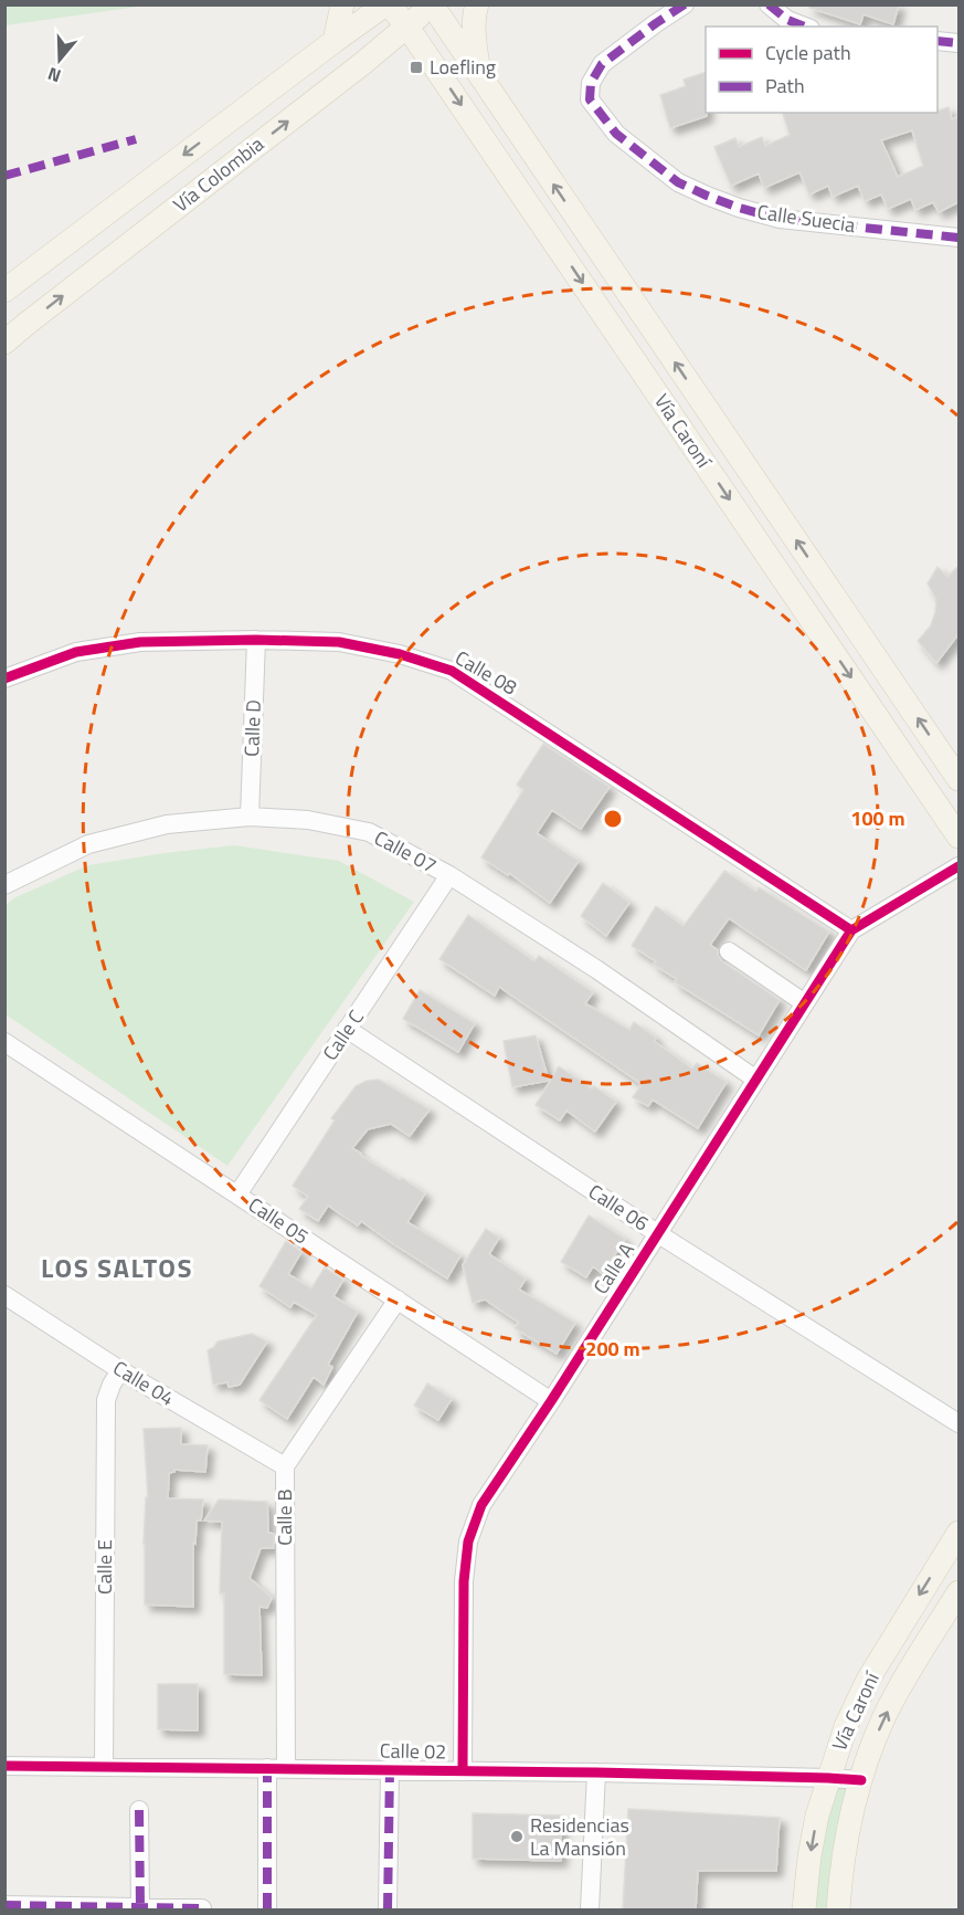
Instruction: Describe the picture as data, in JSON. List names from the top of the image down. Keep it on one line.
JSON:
{"streets":{"main road":["Vía Colombia","Vía Caroní"],"street":["Calle Suecia","Calle 08","Calle D","Calle 07","Calle C","Calle 06","Calle 05","Calle A","Calle 04","Calle B","Calle E","Calle 02"]},"crossings":[["Vía Colombia","Vía Caroní"],["Vía Caroní","Calle 02"],["Calle 08","Calle D"],["Calle 08","Calle A"],["Calle D","Calle 07"],["Calle 07","Calle C"],["Calle 07","Calle A"],["Calle C","Calle 06"],["Calle C","Calle 05"],["Calle 06","Calle A"],["Calle 05","Calle A"],["Calle 05","Calle B"],["Calle A","Calle 02"],["Calle 04","Calle B"],["Calle 04","Calle E"],["Calle B","Calle 02"],["Calle E","Calle 02"]],"districts":["LOS SALTOS"],"places":{"transit":["Loefling"],"other":["Residencias La Mansión"]},"legend":["Cycle path","Path"],"north":"bottom","rings":["100 m","200 m"]}
